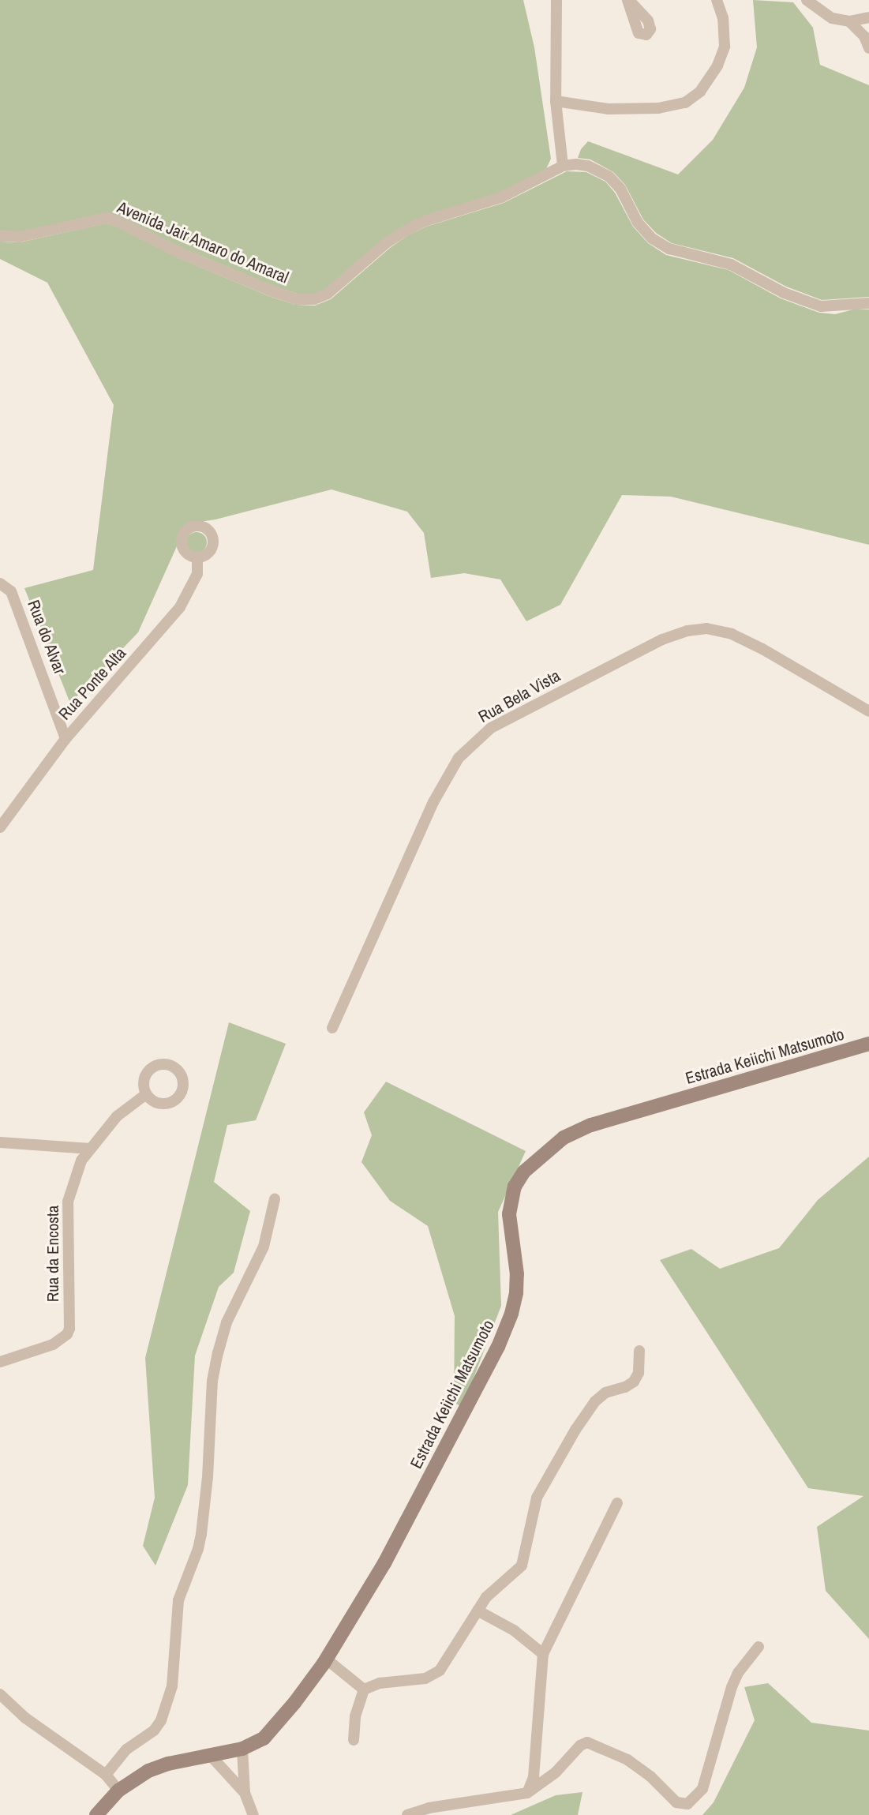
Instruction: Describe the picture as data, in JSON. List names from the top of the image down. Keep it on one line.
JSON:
{"streets":{"main road":["Estrada Keiichi Matsumoto"],"street":["Avenida Jair Amaro do Amaral","Rua do Alvar","Rua Ponte Alta","Rua Bela Vista","Rua da Encosta"]},"crossings":[["Rua do Alvar","Rua Ponte Alta"]]}
